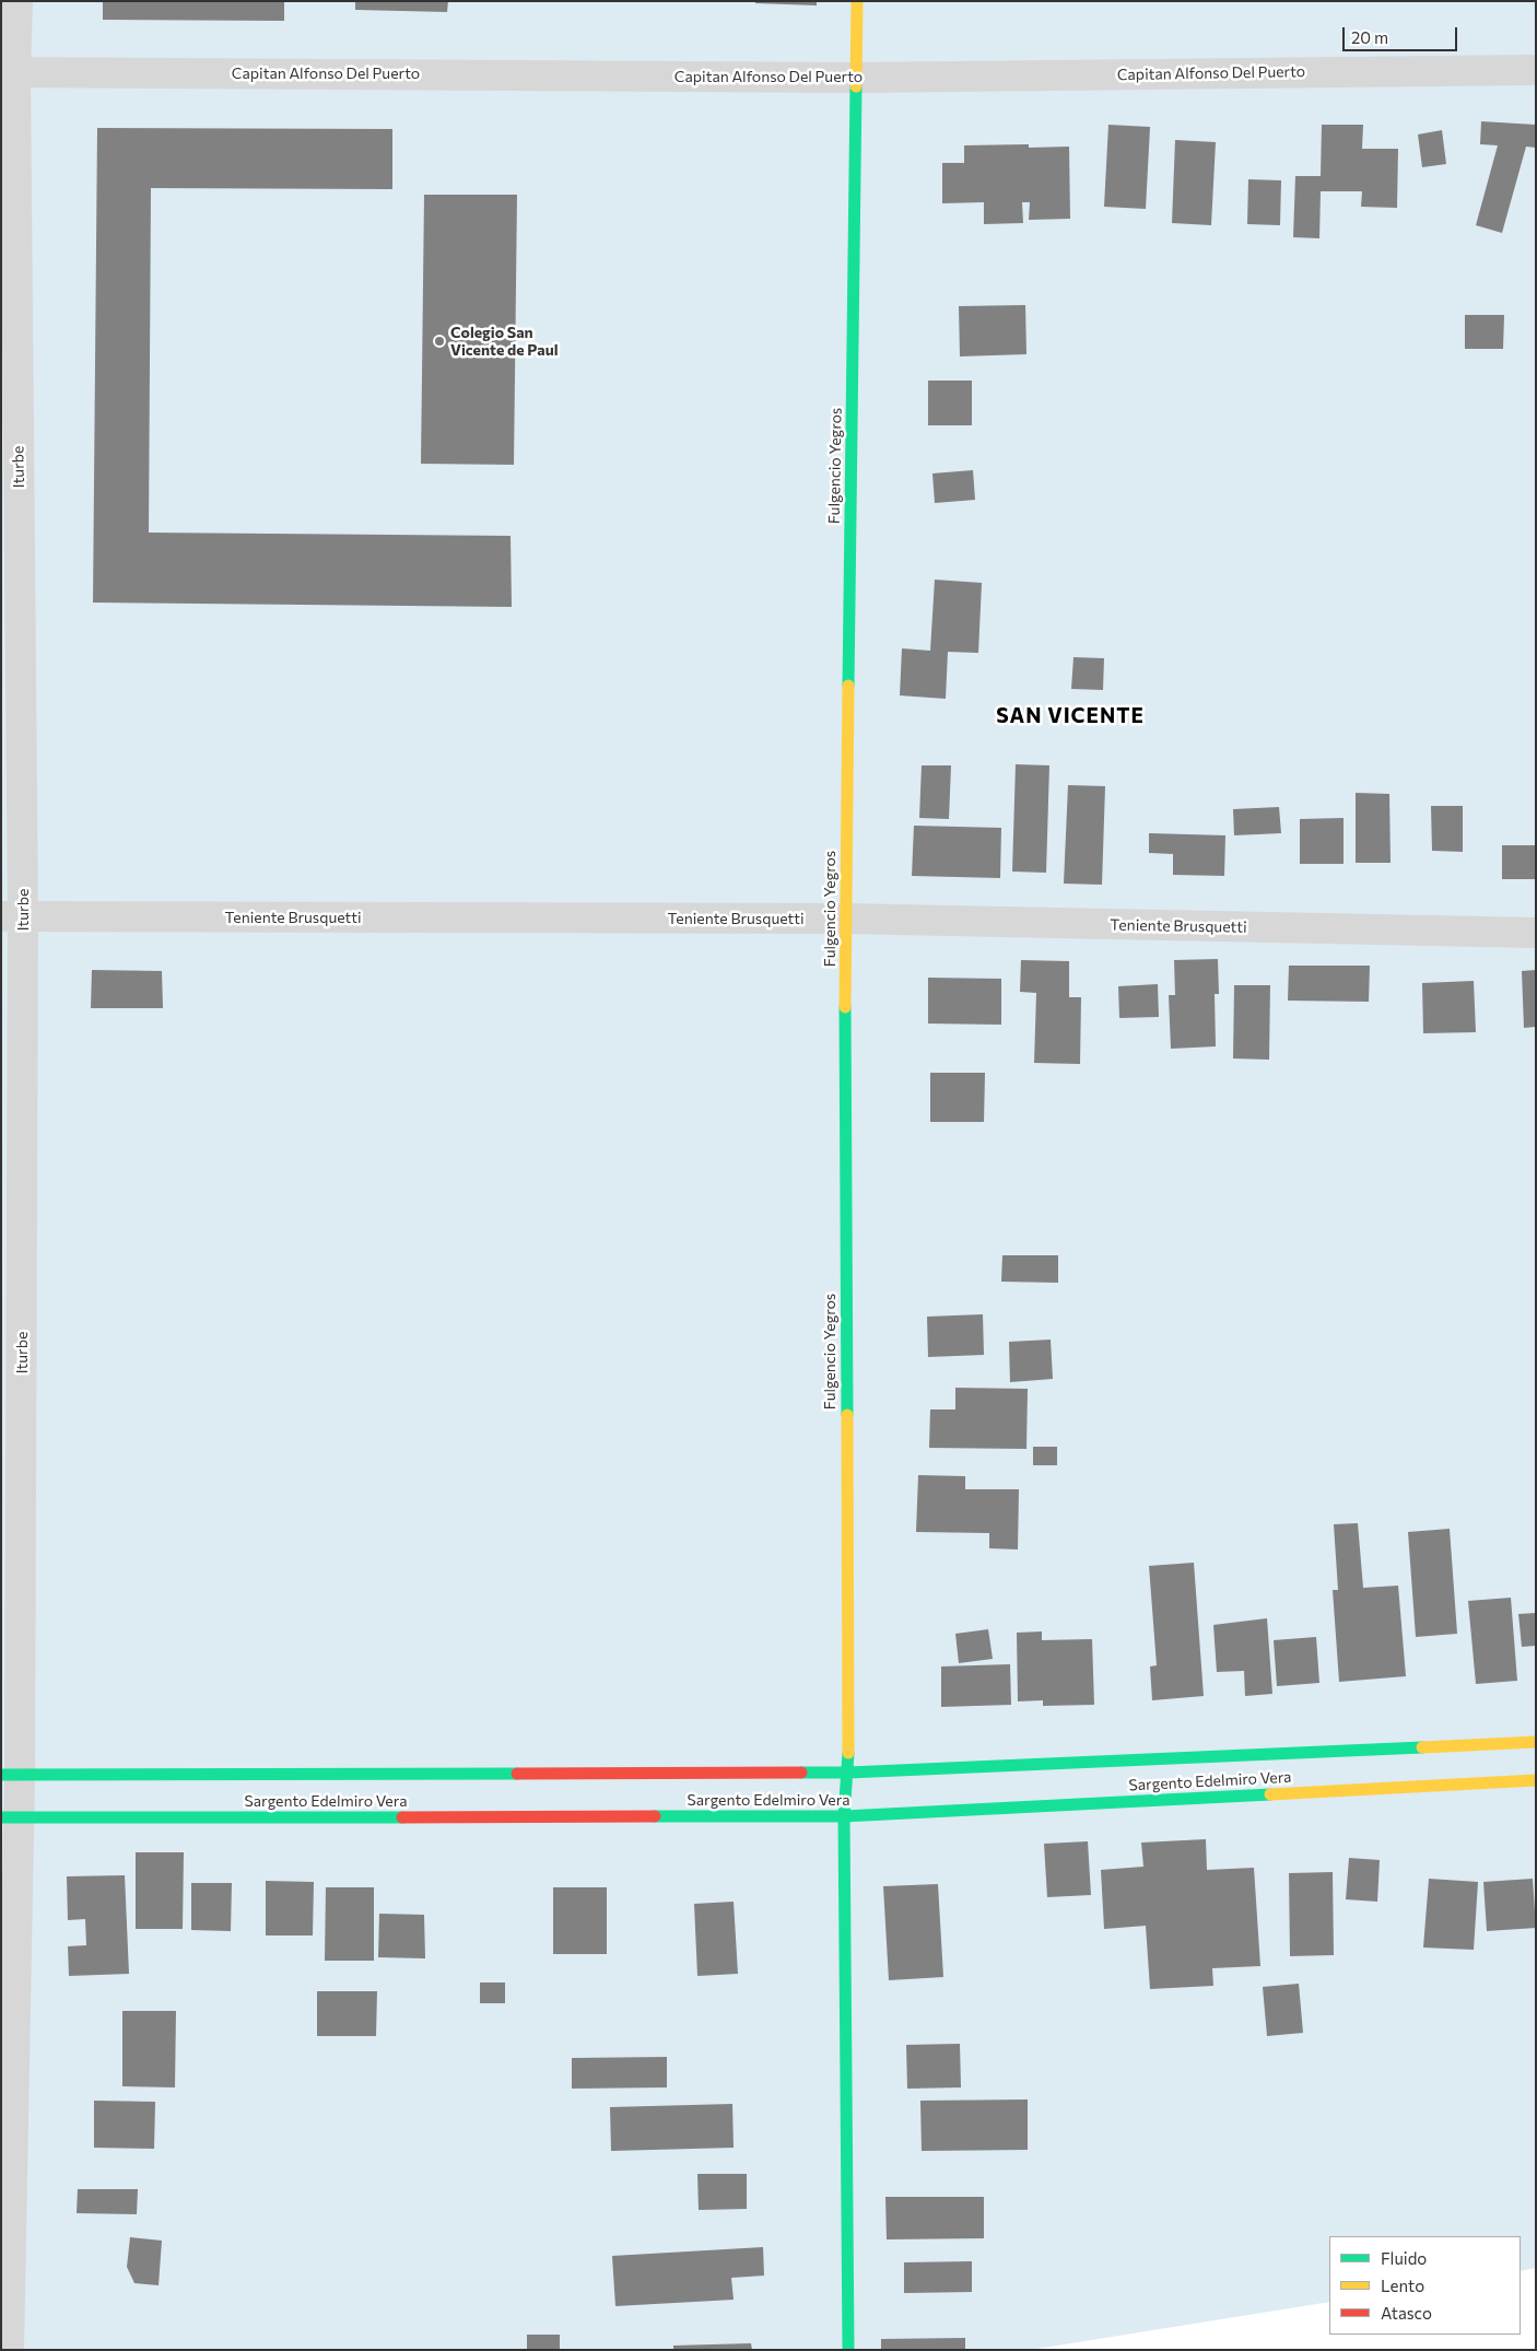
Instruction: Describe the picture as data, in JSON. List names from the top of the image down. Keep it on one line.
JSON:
{"streets":{"street":["Capitan Alfonso Del Puerto","Fulgencio Yegros","Iturbe","Teniente Brusquetti","Sargento Edelmiro Vera"]},"crossings":[["Capitan Alfonso Del Puerto","Fulgencio Yegros"],["Capitan Alfonso Del Puerto","Iturbe"],["Fulgencio Yegros","Teniente Brusquetti"],["Fulgencio Yegros","Sargento Edelmiro Vera"],["Iturbe","Teniente Brusquetti"],["Iturbe","Sargento Edelmiro Vera"]],"districts":["SAN VICENTE"],"places":["Colegio San Vicente de Paul"],"legend":["Fluido","Lento","Atasco"],"scale_bar":"20 m"}
